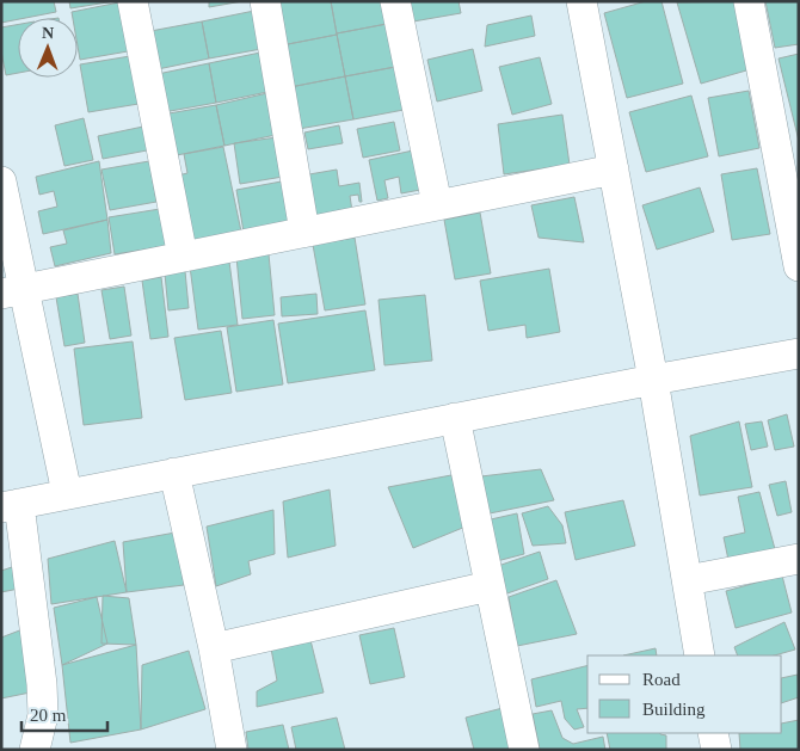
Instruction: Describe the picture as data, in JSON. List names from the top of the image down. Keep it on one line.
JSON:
{"legend":["Road","Building"],"scale_bar":"20 m","north":"top"}
